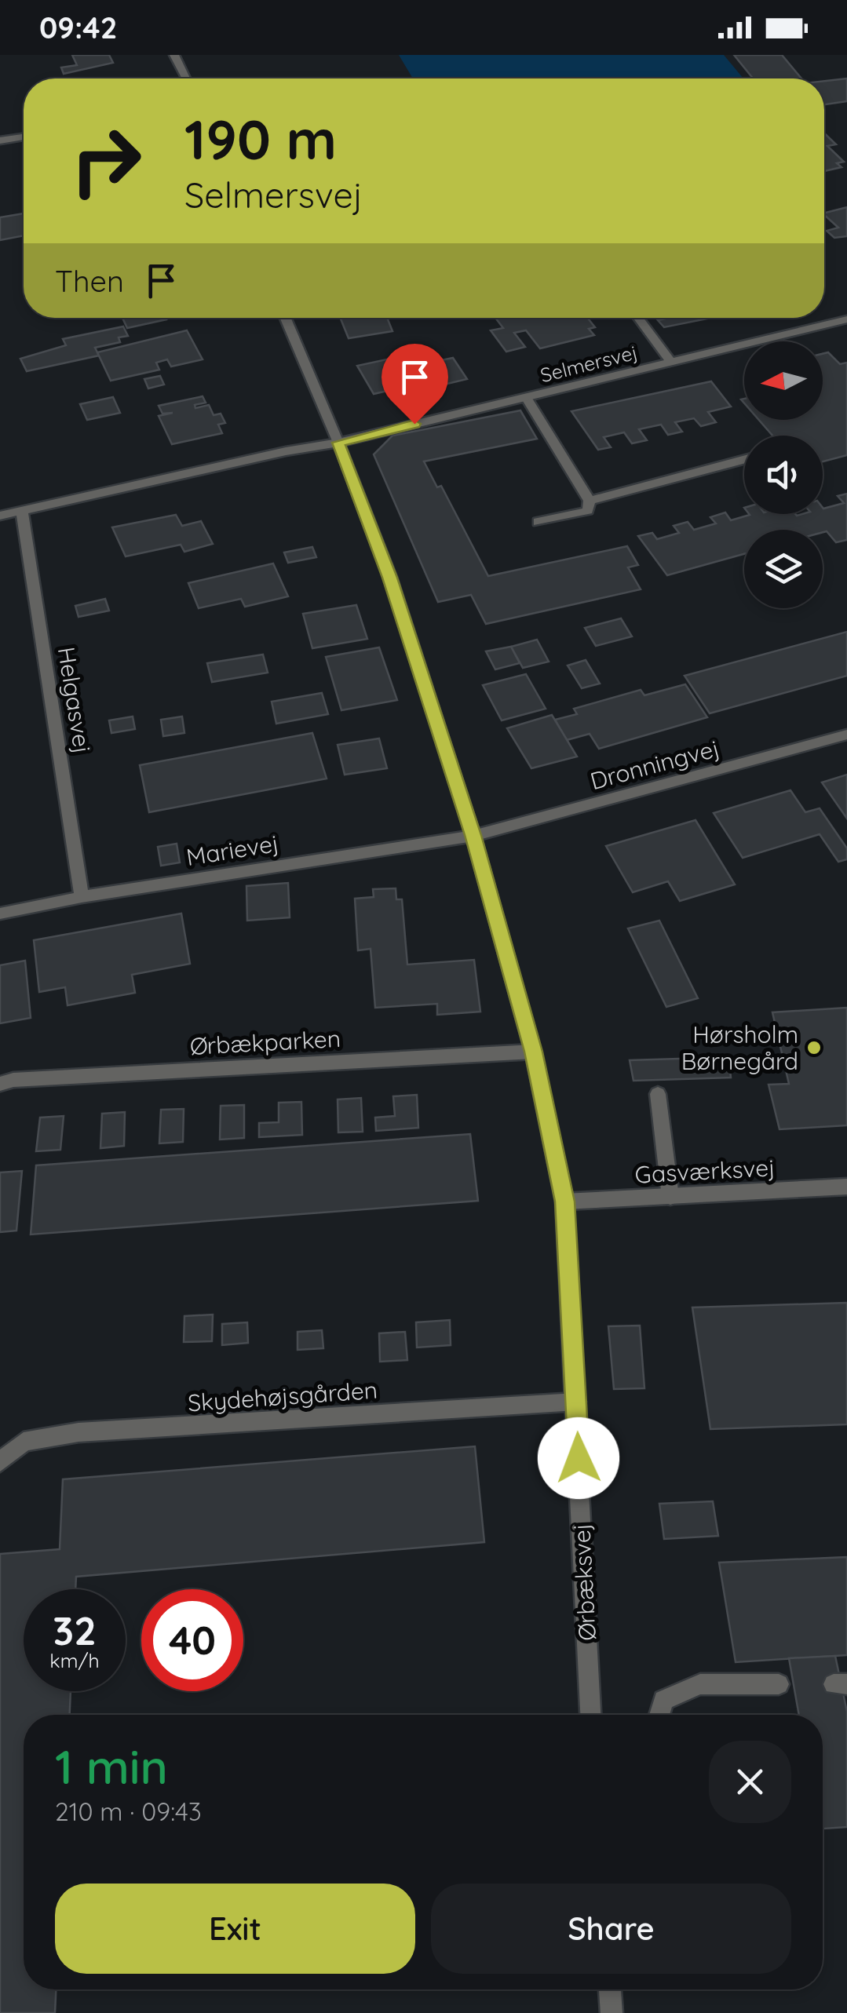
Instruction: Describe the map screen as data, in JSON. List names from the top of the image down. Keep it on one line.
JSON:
{"streets":{"street":["Selmersvej","Helgasvej","Dronningvej","Marievej","Ørbækparken","Gasværksvej","Skydehøjsgården","Ørbæksvej"]},"crossings":[["Selmersvej","Ørbæksvej"],["Helgasvej","Marievej"],["Dronningvej","Marievej"],["Dronningvej","Ørbæksvej"],["Marievej","Ørbæksvej"],["Ørbækparken","Ørbæksvej"],["Gasværksvej","Ørbæksvej"],["Skydehøjsgården","Ørbæksvej"]],"places":["Hørsholm Børnegård"],"north":"left","page":{"status":"09:42","turn":["190 m","Selmersvej"],"then":"Then","speed":"32 km/h","limit":"40","heading":["1 min","210 m · 09:43"],"buttons":["Exit","Share"]}}
